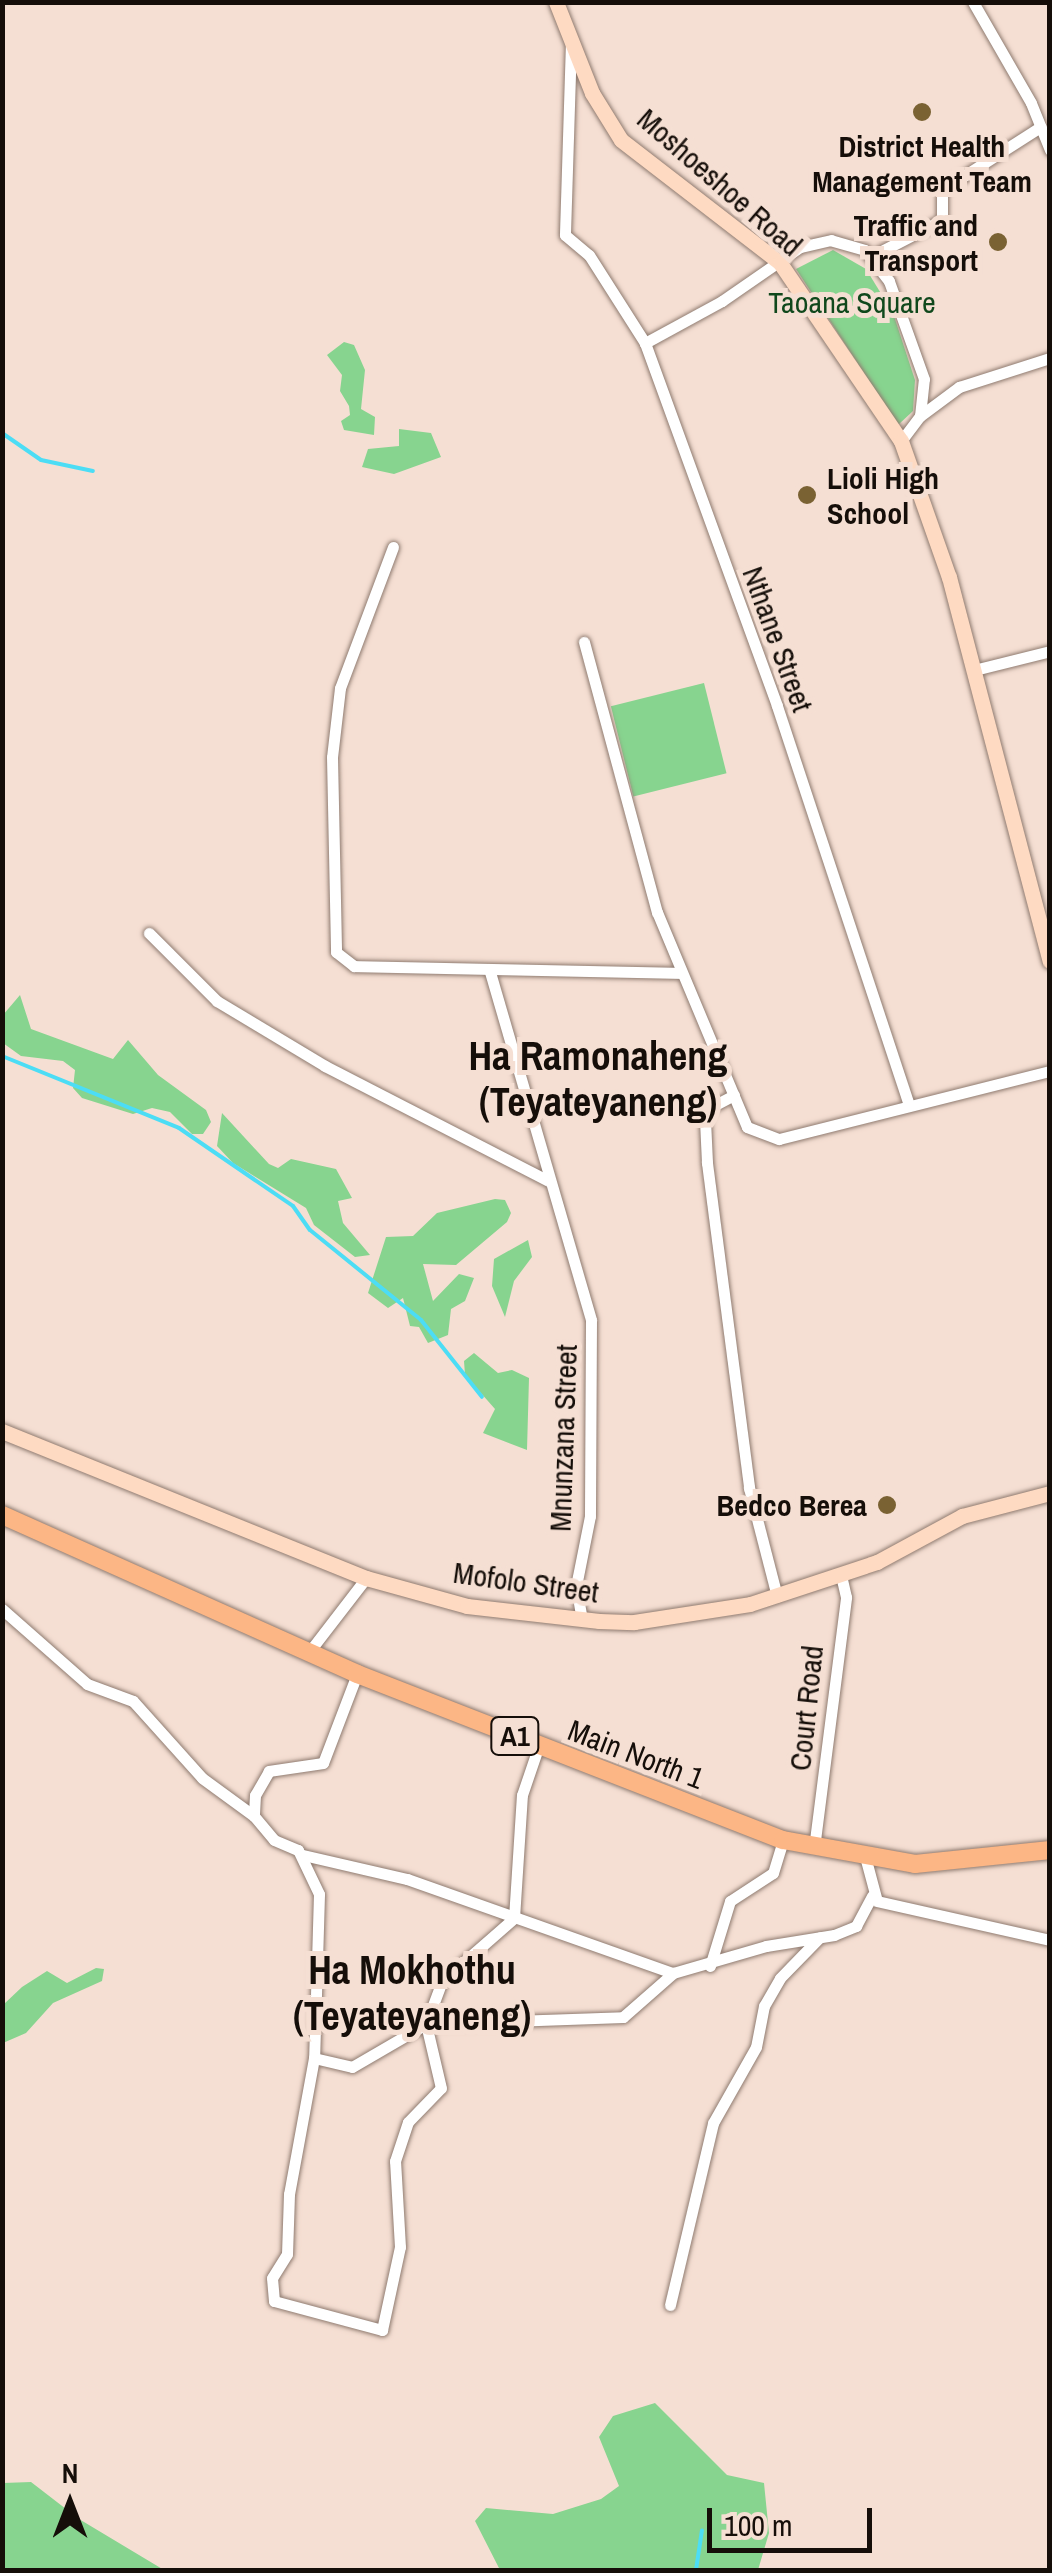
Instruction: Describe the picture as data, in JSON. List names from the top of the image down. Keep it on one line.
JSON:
{"streets":{"main road":["A1","Main North 1"],"street":["Moshoeshoe Road","Nthane Street","Mnunzana Street","Mofolo Street","Court Road"]},"crossings":[["Moshoeshoe Road","Nthane Street"],["Mnunzana Street","Mofolo Street"],["Mofolo Street","Court Road"],["Court Road","Main North 1"]],"districts":["Ha Ramonaheng (Teyateyaneng)","Ha Mokhothu (Teyateyaneng)"],"parks":["Taoana Square"],"places":["District Health Management Team","Traffic and Transport","Lioli High School","Bedco Berea"],"scale_bar":"100 m","north":"top"}
